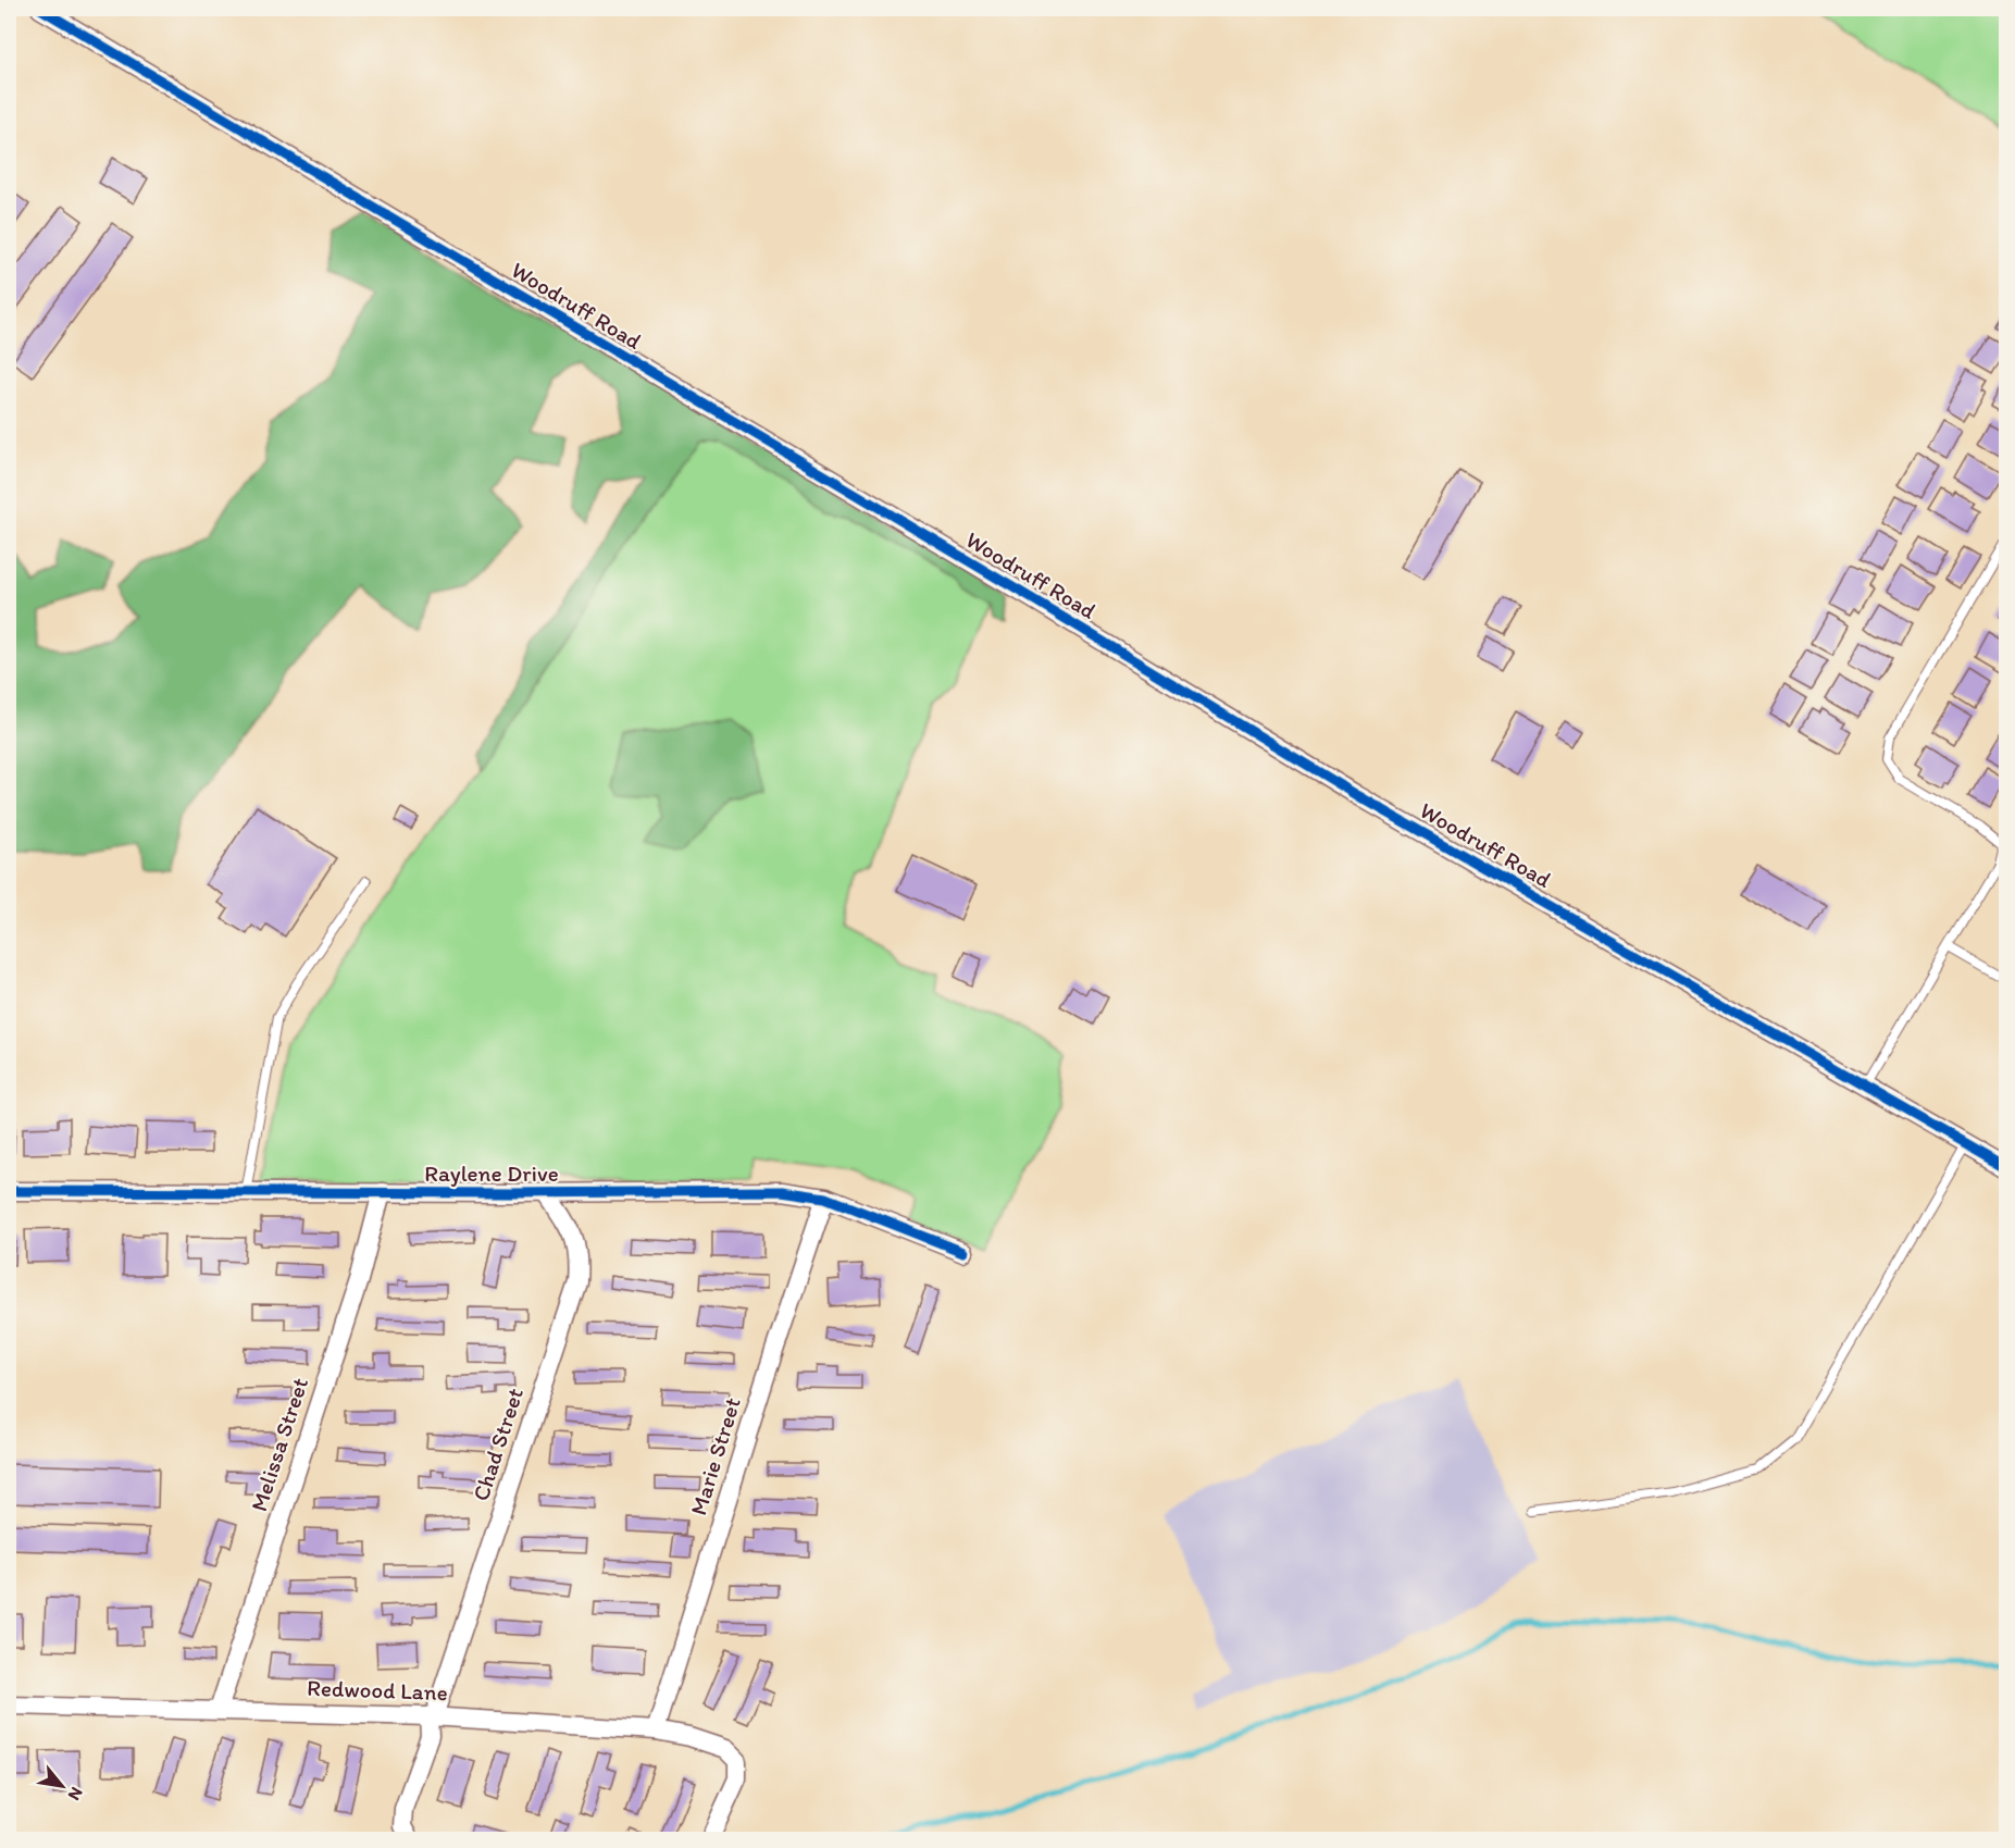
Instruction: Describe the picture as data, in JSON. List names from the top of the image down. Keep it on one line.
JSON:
{"streets":{"street":["Woodruff Road","Raylene Drive","Melissa Street","Chad Street","Marie Street","Redwood Lane"]},"crossings":[["Raylene Drive","Melissa Street"],["Raylene Drive","Chad Street"],["Raylene Drive","Marie Street"],["Melissa Street","Redwood Lane"],["Chad Street","Redwood Lane"],["Marie Street","Redwood Lane"]],"north":"bottom right"}
